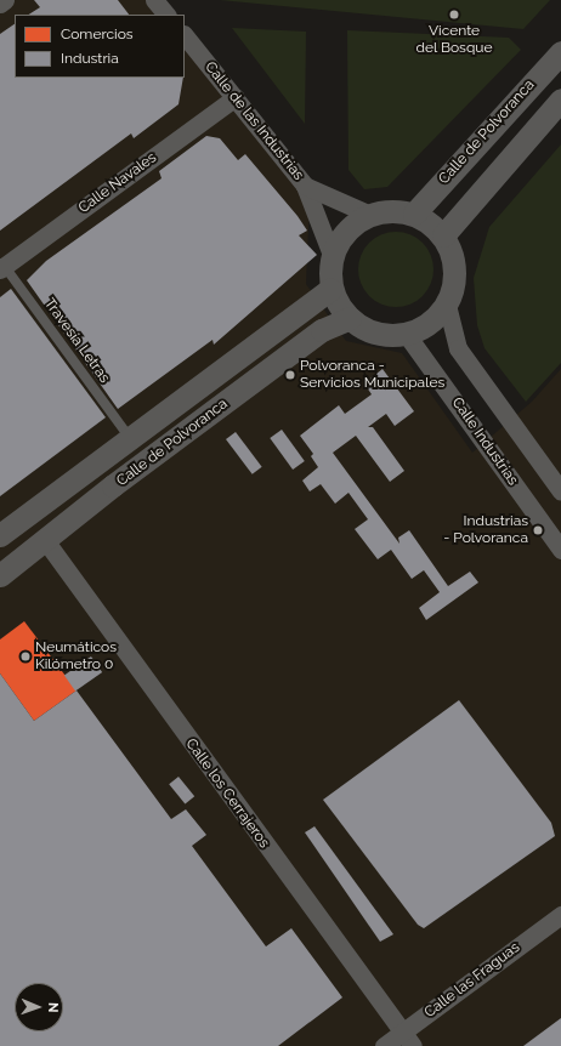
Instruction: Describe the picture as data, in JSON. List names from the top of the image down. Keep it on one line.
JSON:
{"streets":{"street":["Calle de las Industrias","Calle de Polvoranca","Calle Navales","Calle Industrias","Calle los Cerrajeros","Calle las Fraguas"],"lane":["Travesía Letras"]},"crossings":[["Calle de las Industrias","Calle de Polvoranca"],["Calle de las Industrias","Calle Navales"],["Calle de las Industrias","Calle Industrias"],["Calle de Polvoranca","Travesía Letras"],["Calle de Polvoranca","Calle Industrias"],["Calle de Polvoranca","Calle los Cerrajeros"],["Calle Navales","Travesía Letras"],["Calle los Cerrajeros","Calle las Fraguas"]],"places":["Vicente del Bosque","Polvoranca - Servicios Municipales","Industrias - Polvoranca","Neumáticos Kilómetro 0"],"legend":["Comercios","Industria"],"north":"right"}
